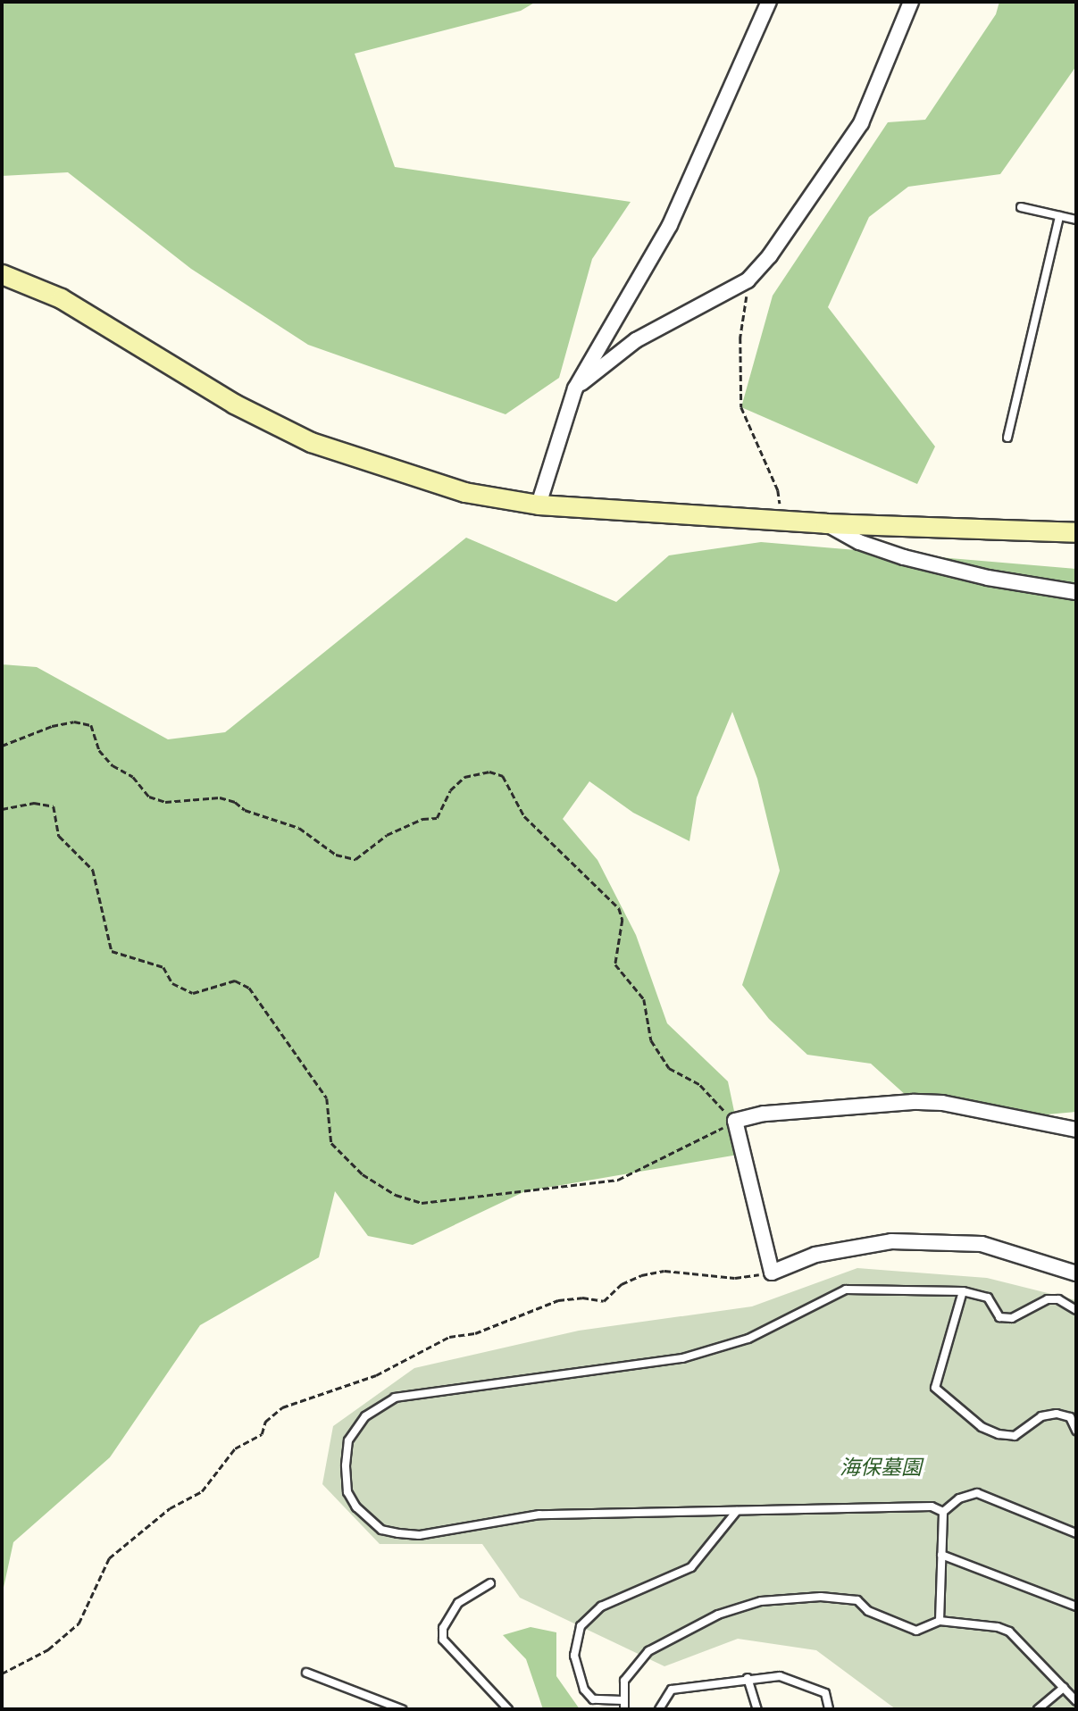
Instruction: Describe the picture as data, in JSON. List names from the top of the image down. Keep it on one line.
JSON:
{"parks":["海保墓園"]}
